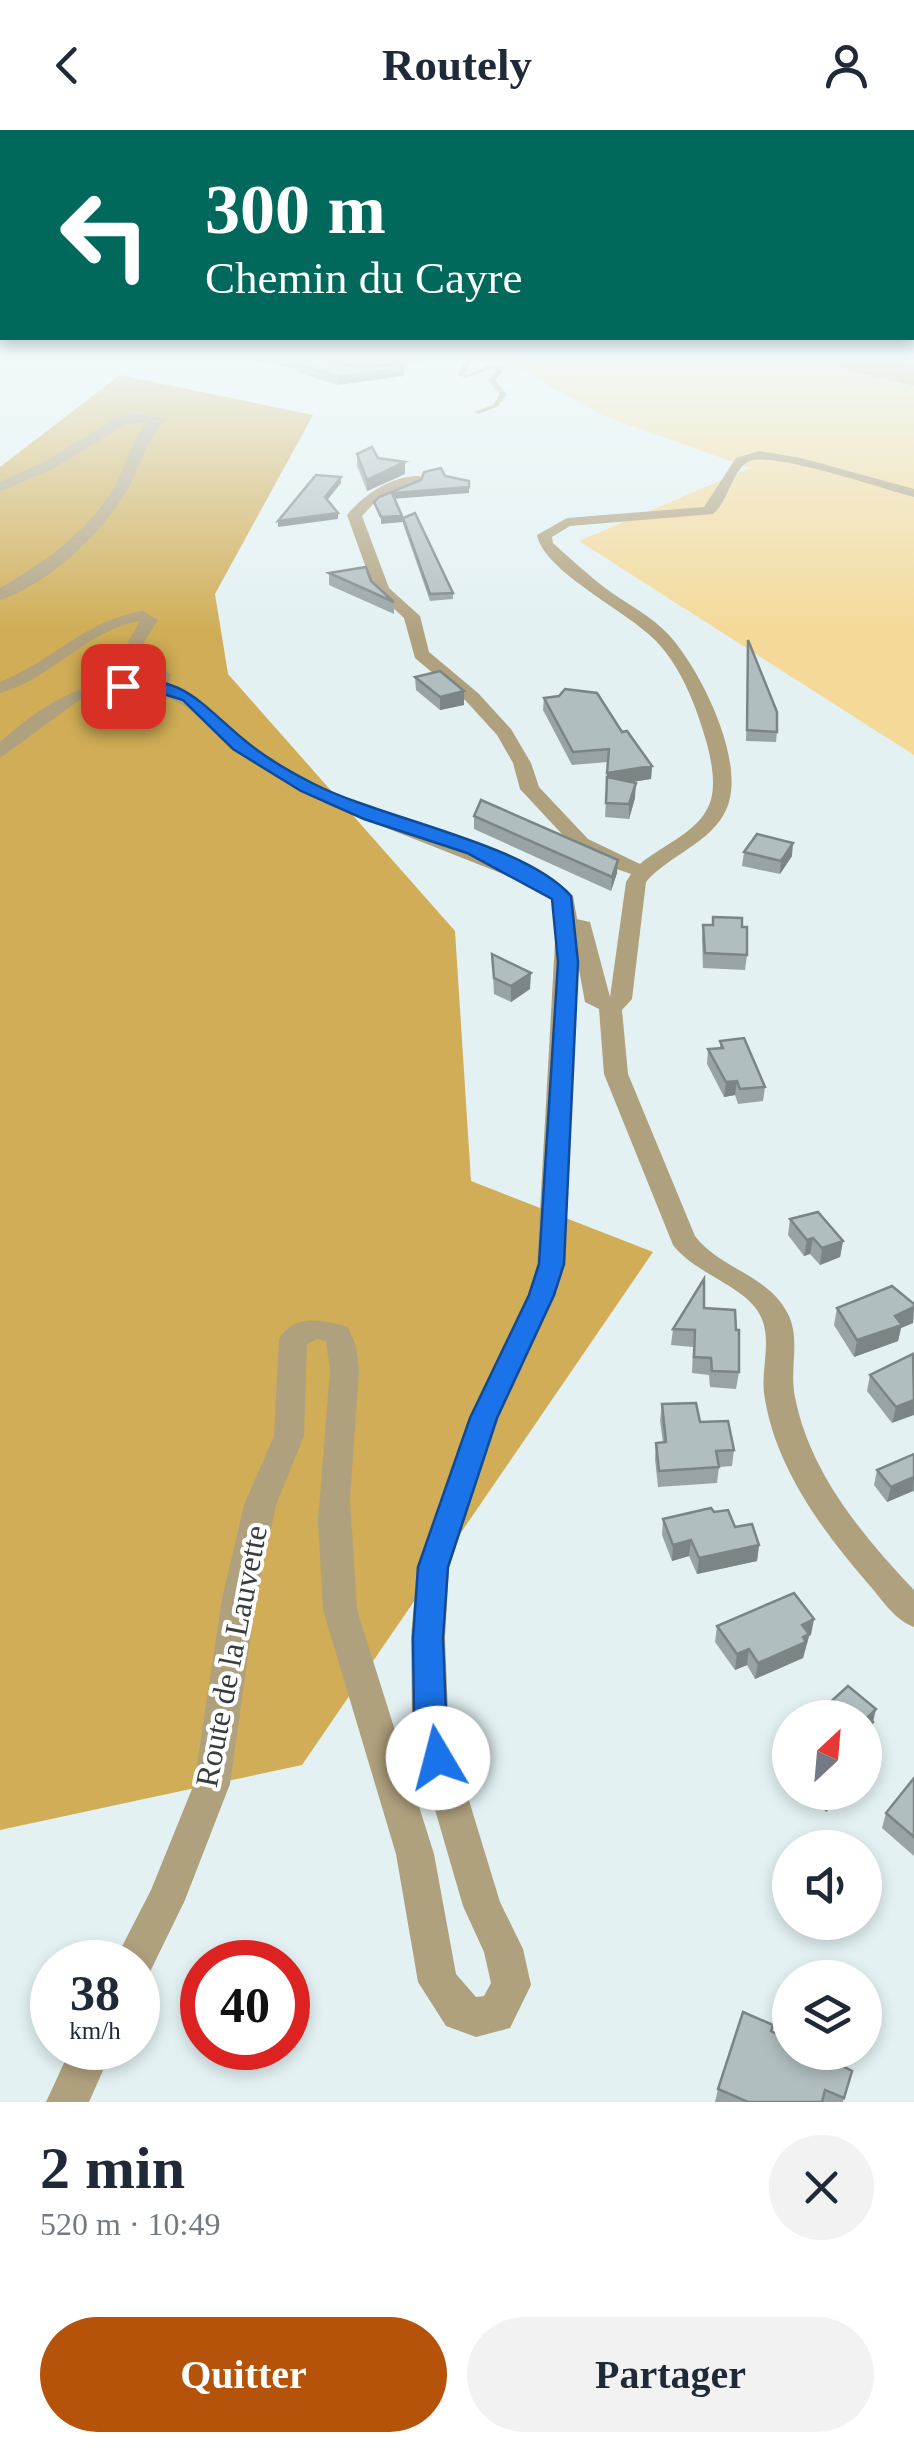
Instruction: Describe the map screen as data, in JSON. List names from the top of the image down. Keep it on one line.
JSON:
{"streets":{"street":["Route de la Lauvette"]},"north":"top right","page":{"header":"Routely","turn":["300 m","Chemin du Cayre"],"speed":"38 km/h","limit":"40","heading":["2 min","520 m · 10:49"],"buttons":["Quitter","Partager"]}}
